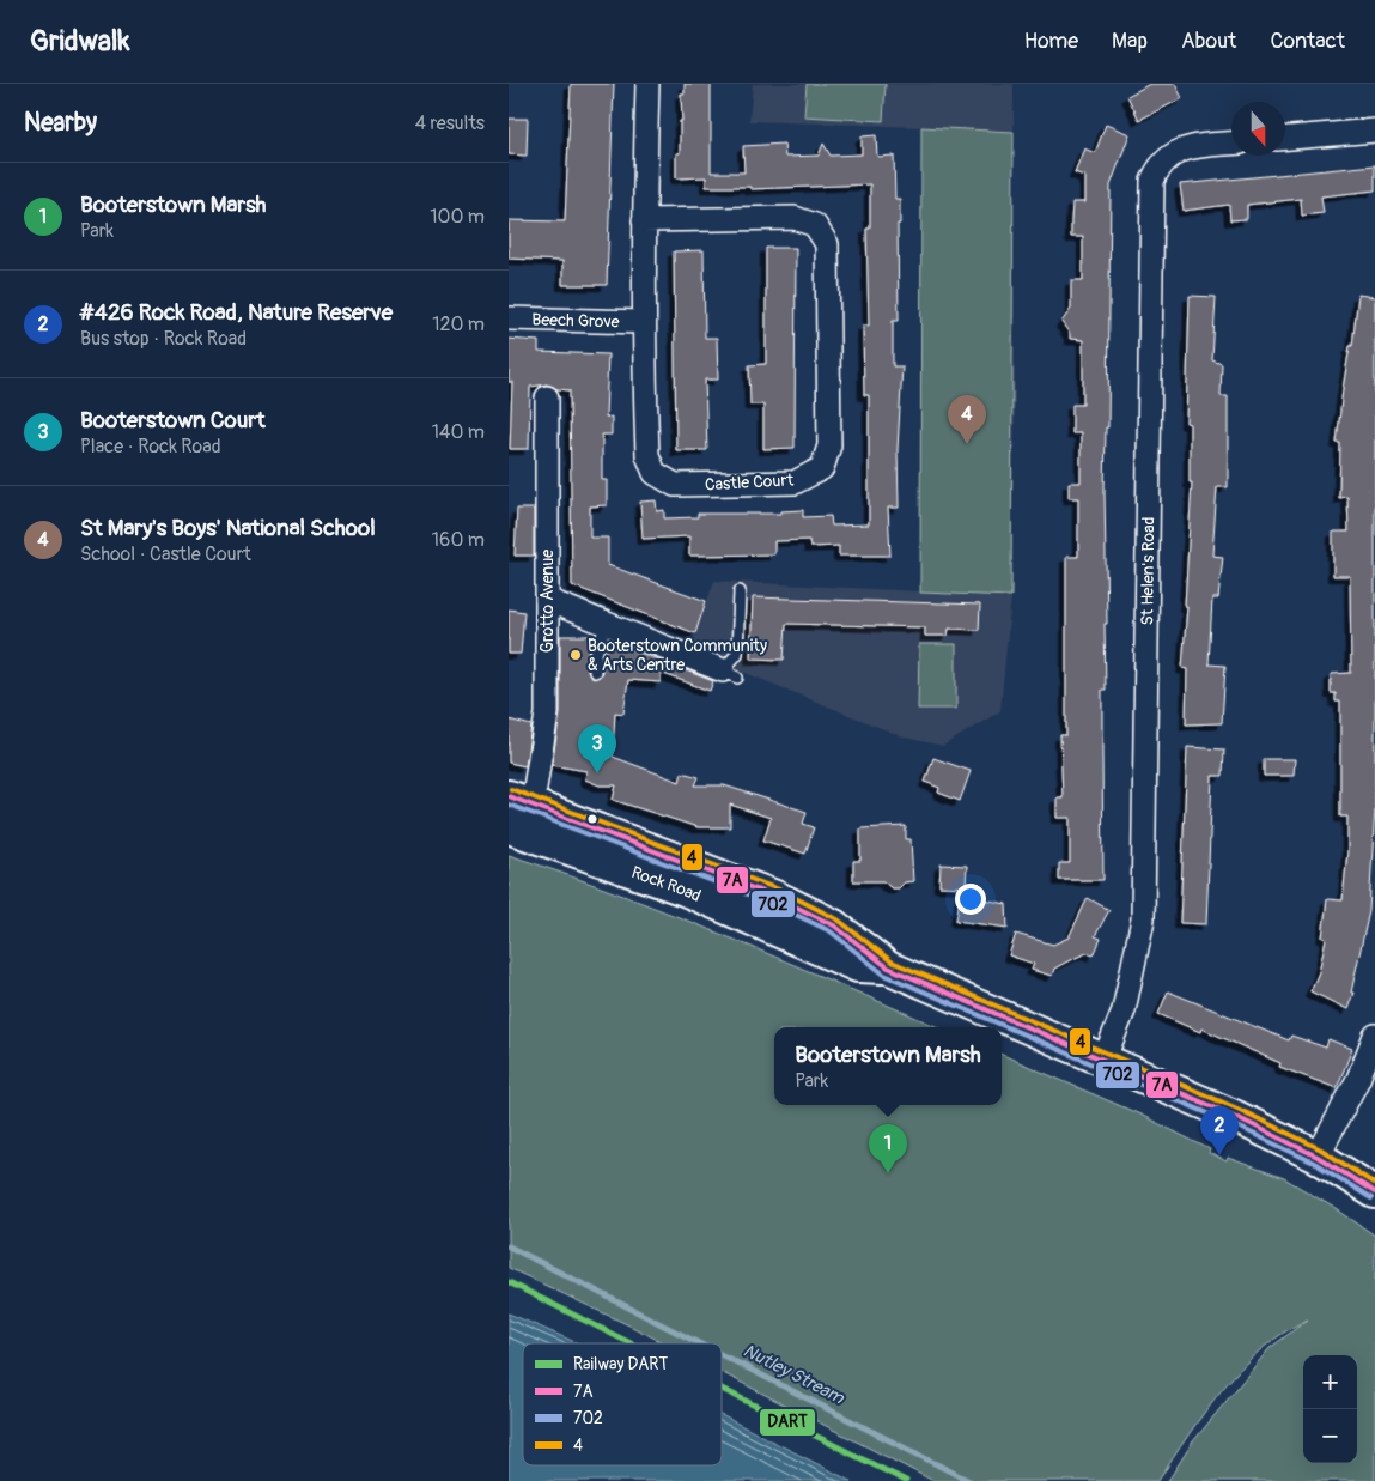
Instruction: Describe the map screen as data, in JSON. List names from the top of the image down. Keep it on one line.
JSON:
{"streets":{"main road":["Rock Road"],"street":["Beech Grove","Castle Court","St Helen's Road","Grotto Avenue"]},"crossings":[["Beech Grove","Castle Court"],["St Helen's Road","Rock Road"],["Grotto Avenue","Rock Road"]],"water":["Nutley Stream"],"places":["Booterstown Community & Arts Centre"],"lines":["transit line 4","transit line 7A","transit line 702","rail line DART"],"legend":["Railway DART","7A","702","4"],"north":"bottom","page":{"header":"Gridwalk","nav":["Home","Map","About","Contact"],"heading":["Nearby","4 results"],"list":[{"mark":"1","name":"Booterstown Marsh","note":"Park","value":"100 m"},{"mark":"2","name":"#426 Rock Road, Nature Reserve","note":"Bus stop · Rock Road","value":"120 m"},{"mark":"3","name":"Booterstown Court","note":"Place · Rock Road","value":"140 m"},{"mark":"4","name":"St Mary's Boys' National School","note":"School · Castle Court","value":"160 m"}],"pins":["4","3","2","1"],"popup":["Booterstown Marsh","Park"],"map_buttons":["+","−"]}}
